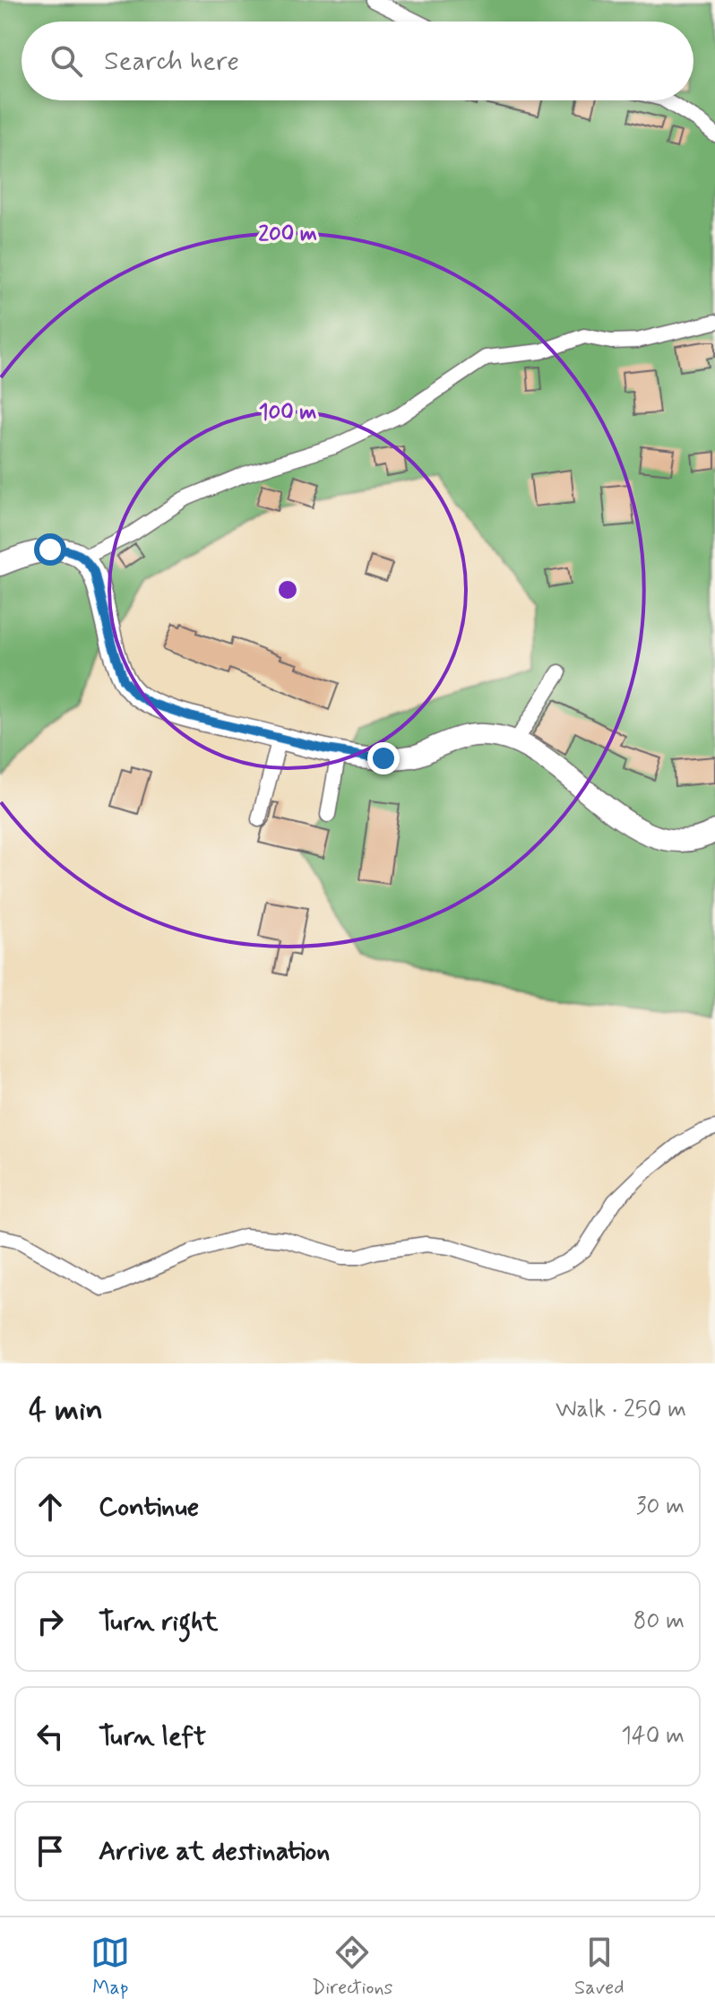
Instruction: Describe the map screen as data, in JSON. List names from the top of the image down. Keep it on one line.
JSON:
{"page":{"search":"Search here","heading":["4 min","Walk · 250 m"],"list":[["Continue","30 m"],["Turn right","80 m"],["Turn left","140 m"],"Arrive at destination"],"nav":["Map","Directions","Saved"]},"rings":["200 m","100 m"]}
